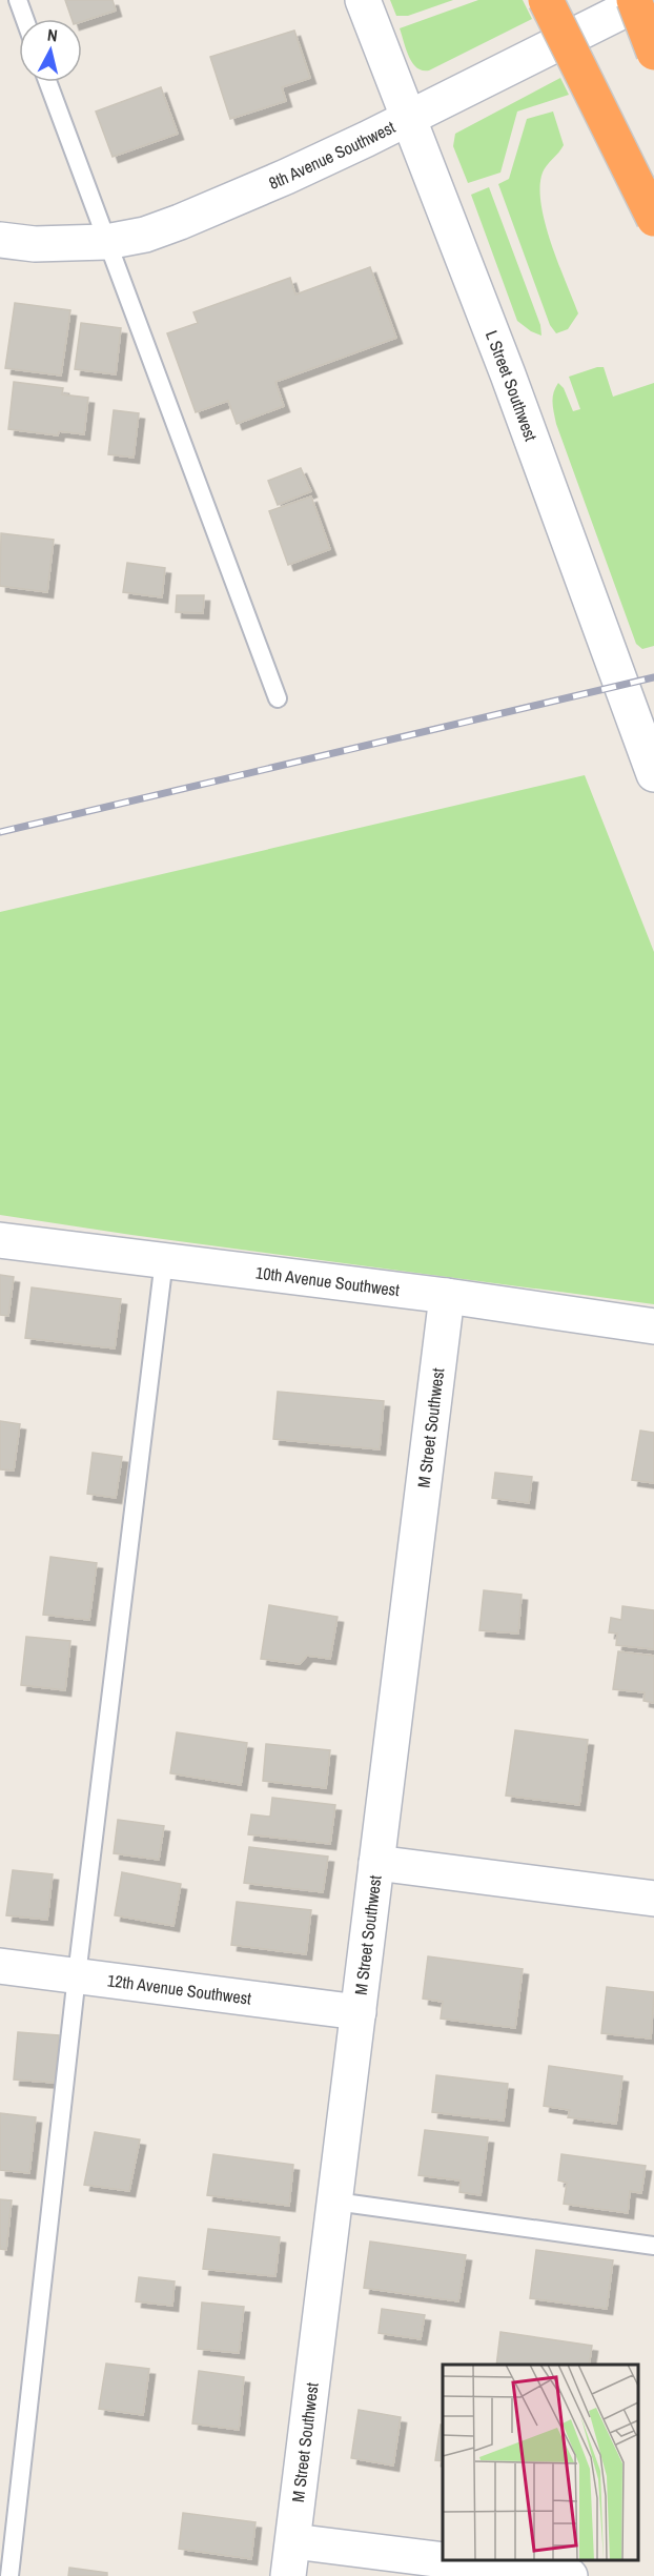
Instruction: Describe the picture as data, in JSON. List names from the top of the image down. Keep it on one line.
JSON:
{"streets":{"street":["8th Avenue Southwest","L Street Southwest","10th Avenue Southwest","M Street Southwest","12th Avenue Southwest"]},"crossings":[["8th Avenue Southwest","L Street Southwest"],["10th Avenue Southwest","M Street Southwest"],["M Street Southwest","12th Avenue Southwest"]],"north":"top"}
